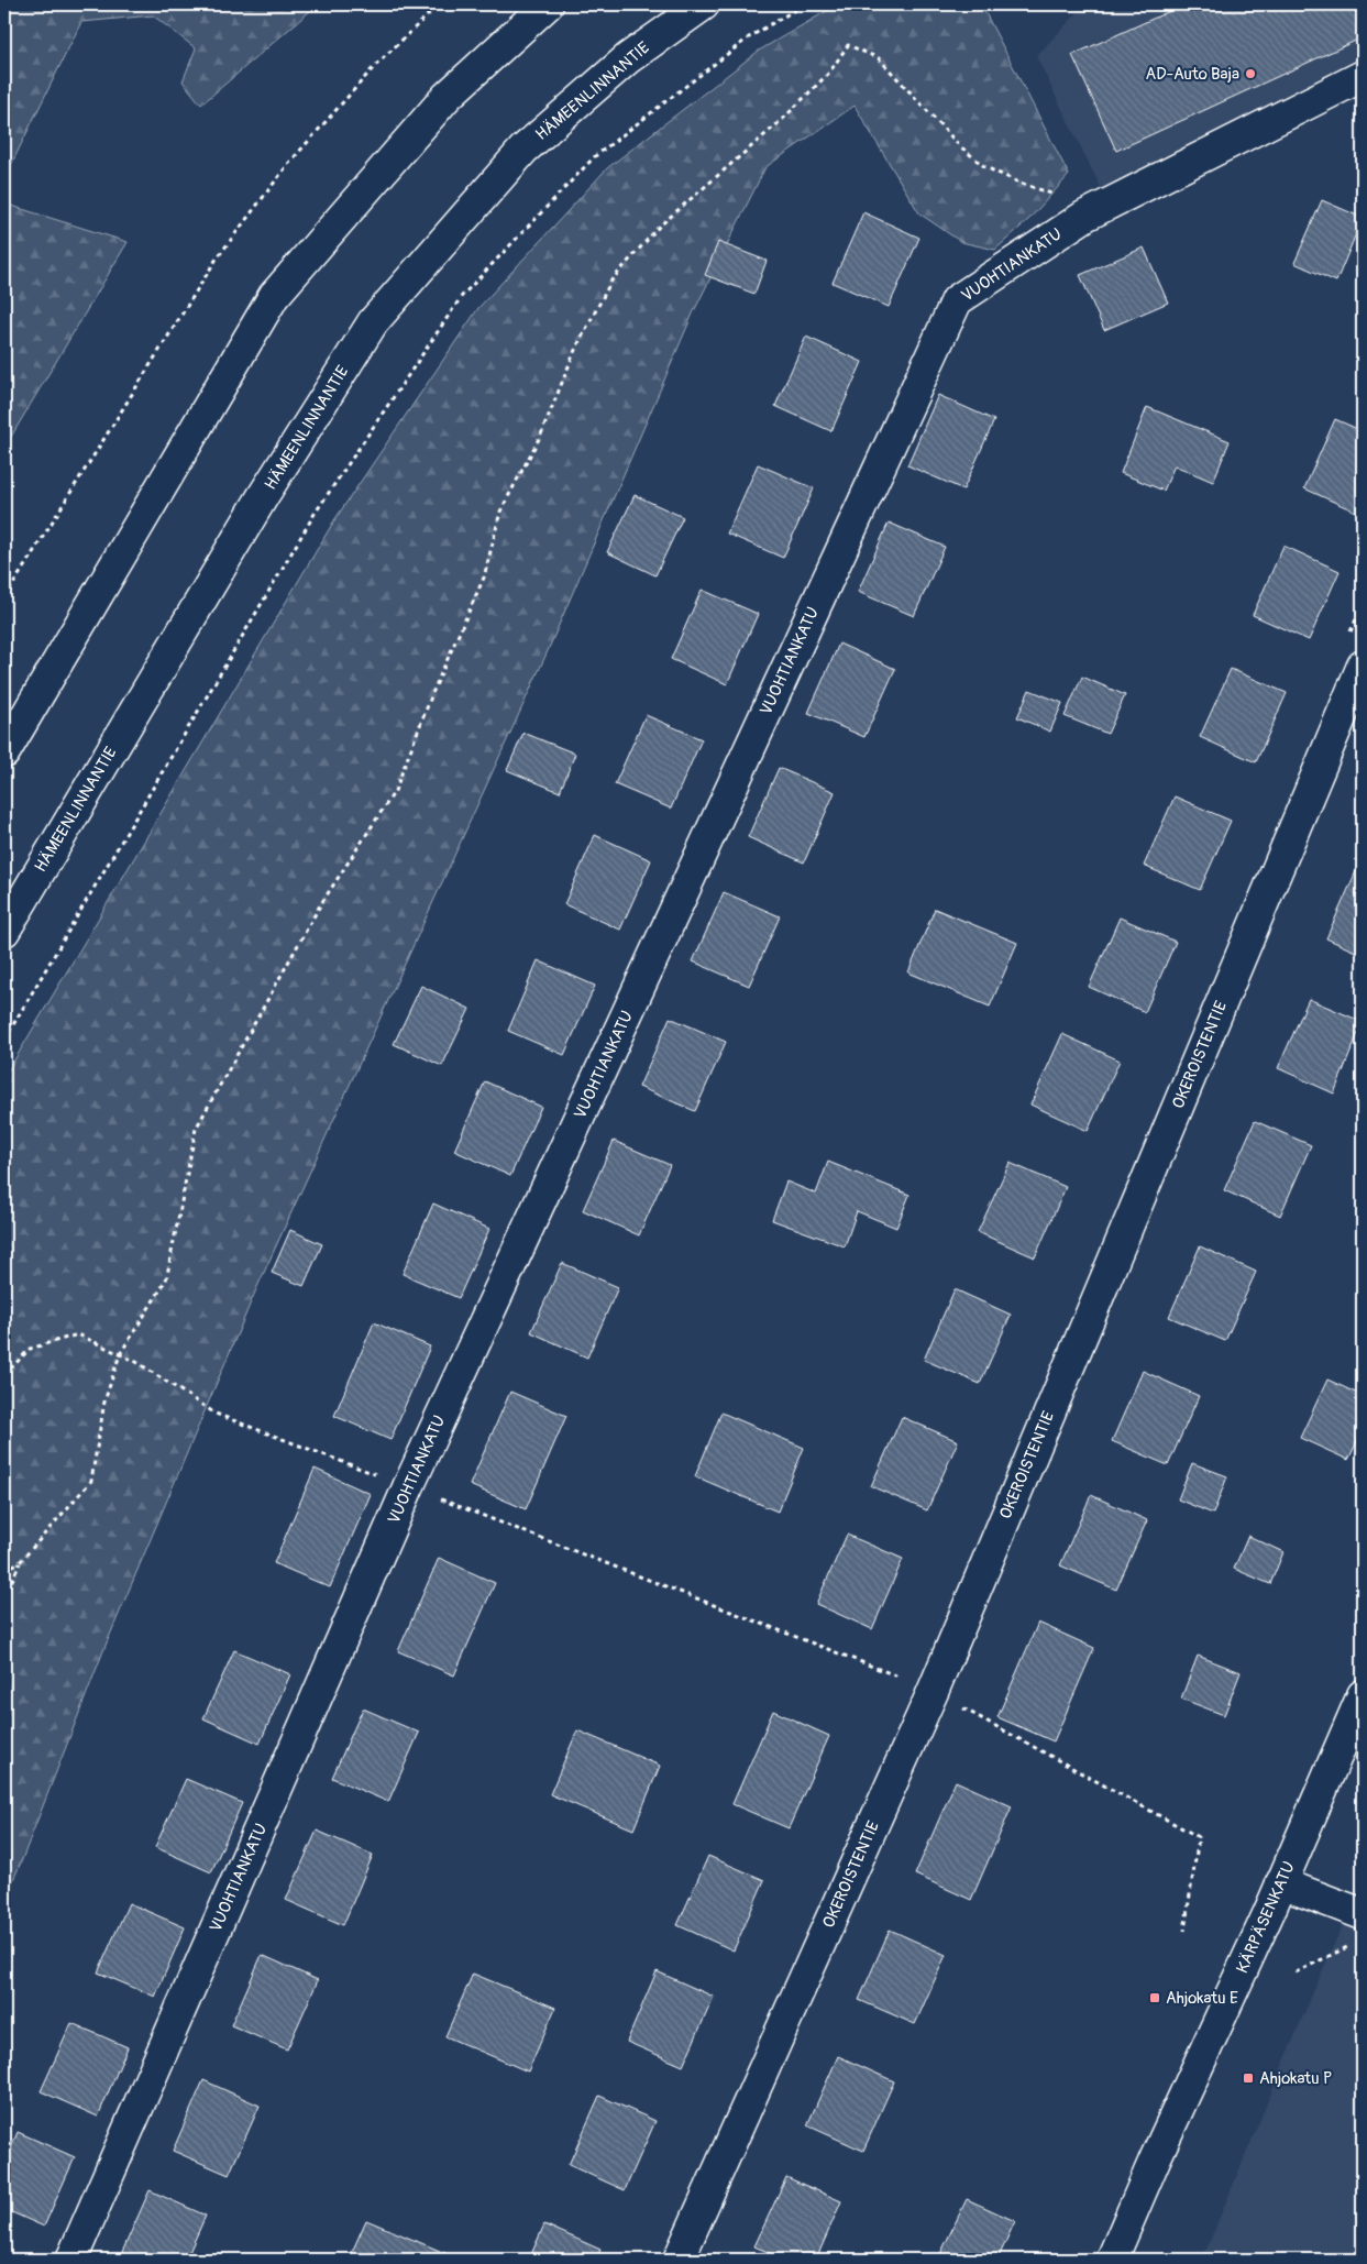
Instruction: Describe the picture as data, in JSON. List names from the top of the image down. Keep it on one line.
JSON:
{"streets":{"street":["HÄMEENLINNANTIE","VUOHTIANKATU","OKEROISTENTIE","KÄRPÄSENKATU"]},"places":{"other":["AD-Auto Baja"],"transit":["Ahjokatu E","Ahjokatu P"]}}
